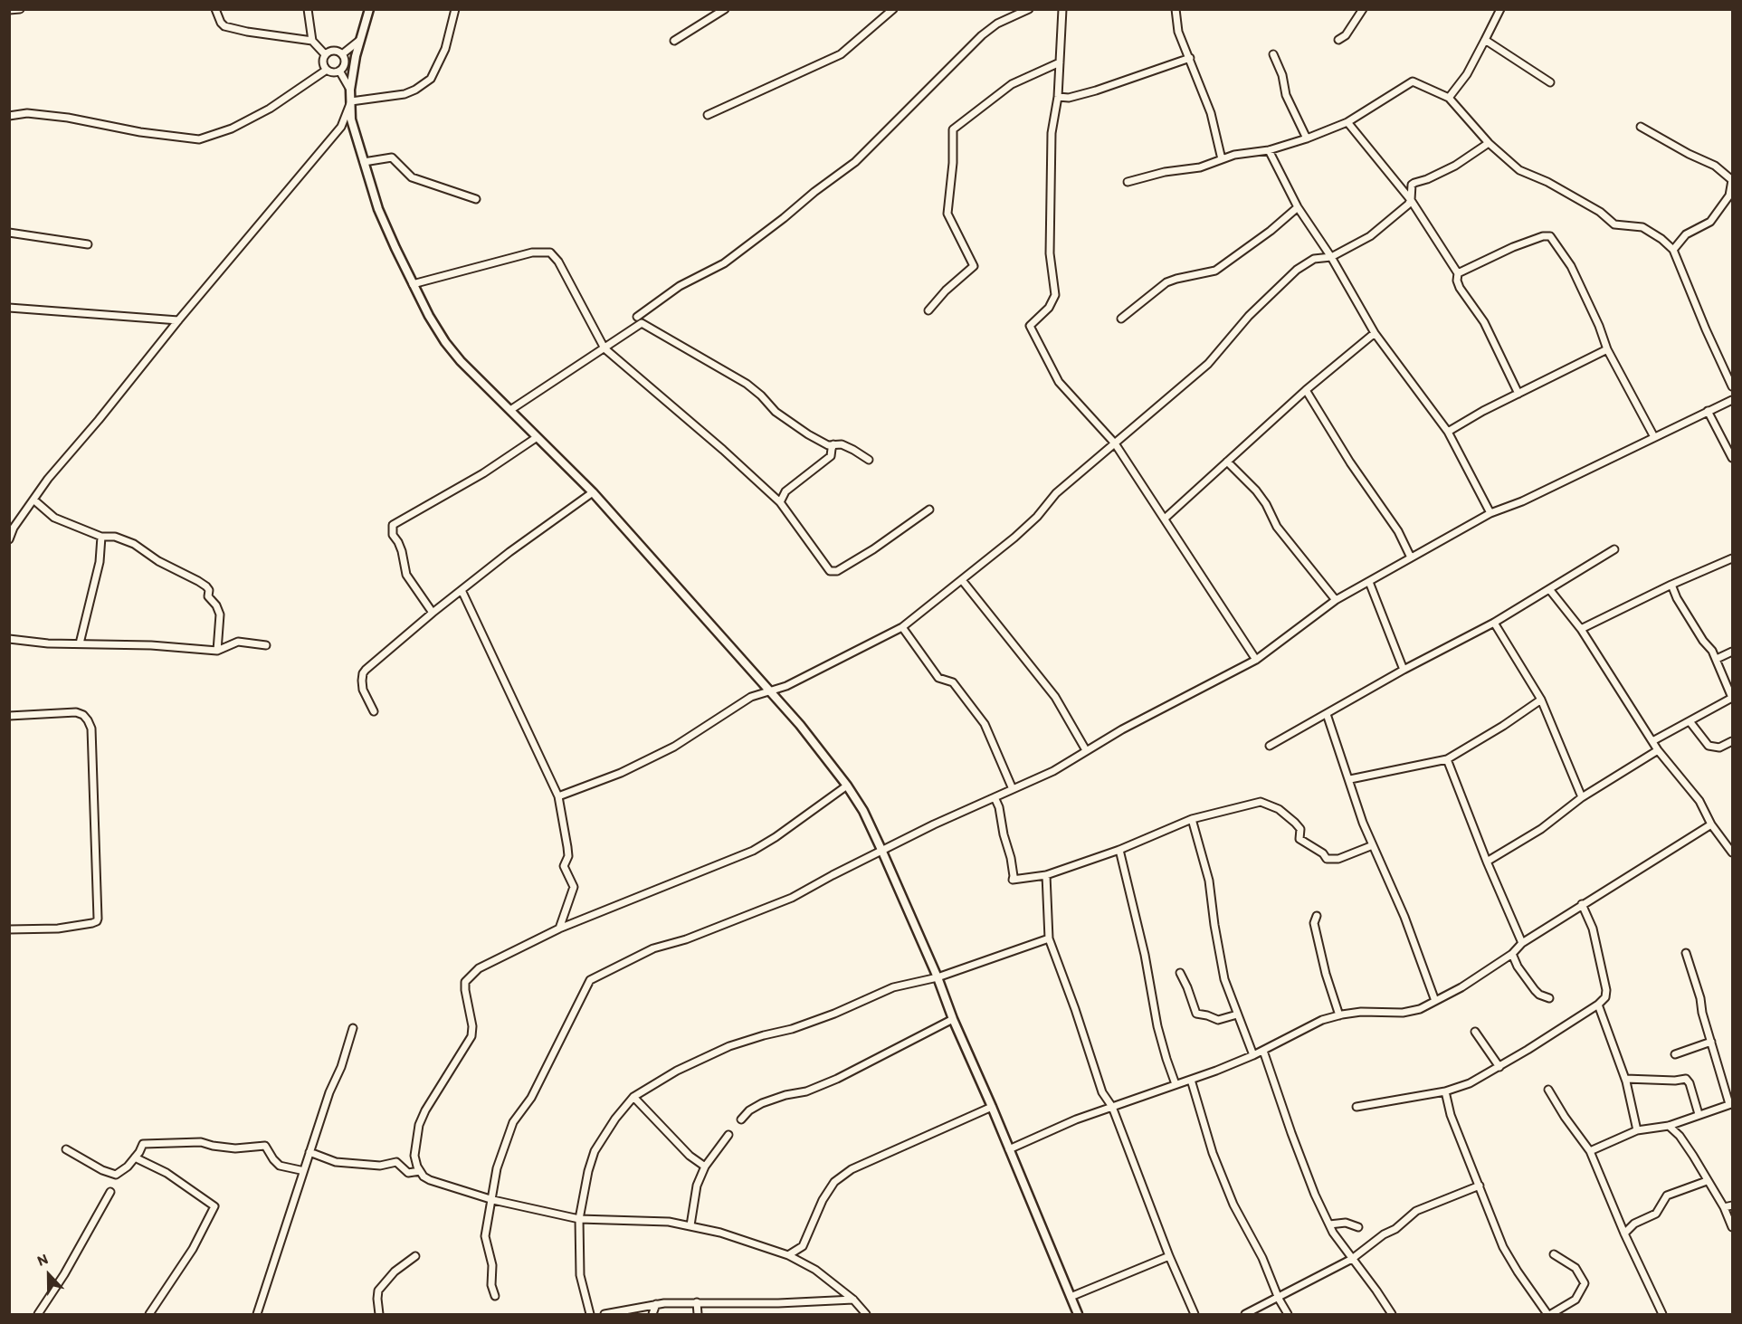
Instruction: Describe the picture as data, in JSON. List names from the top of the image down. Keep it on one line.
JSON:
{"north":"top"}
